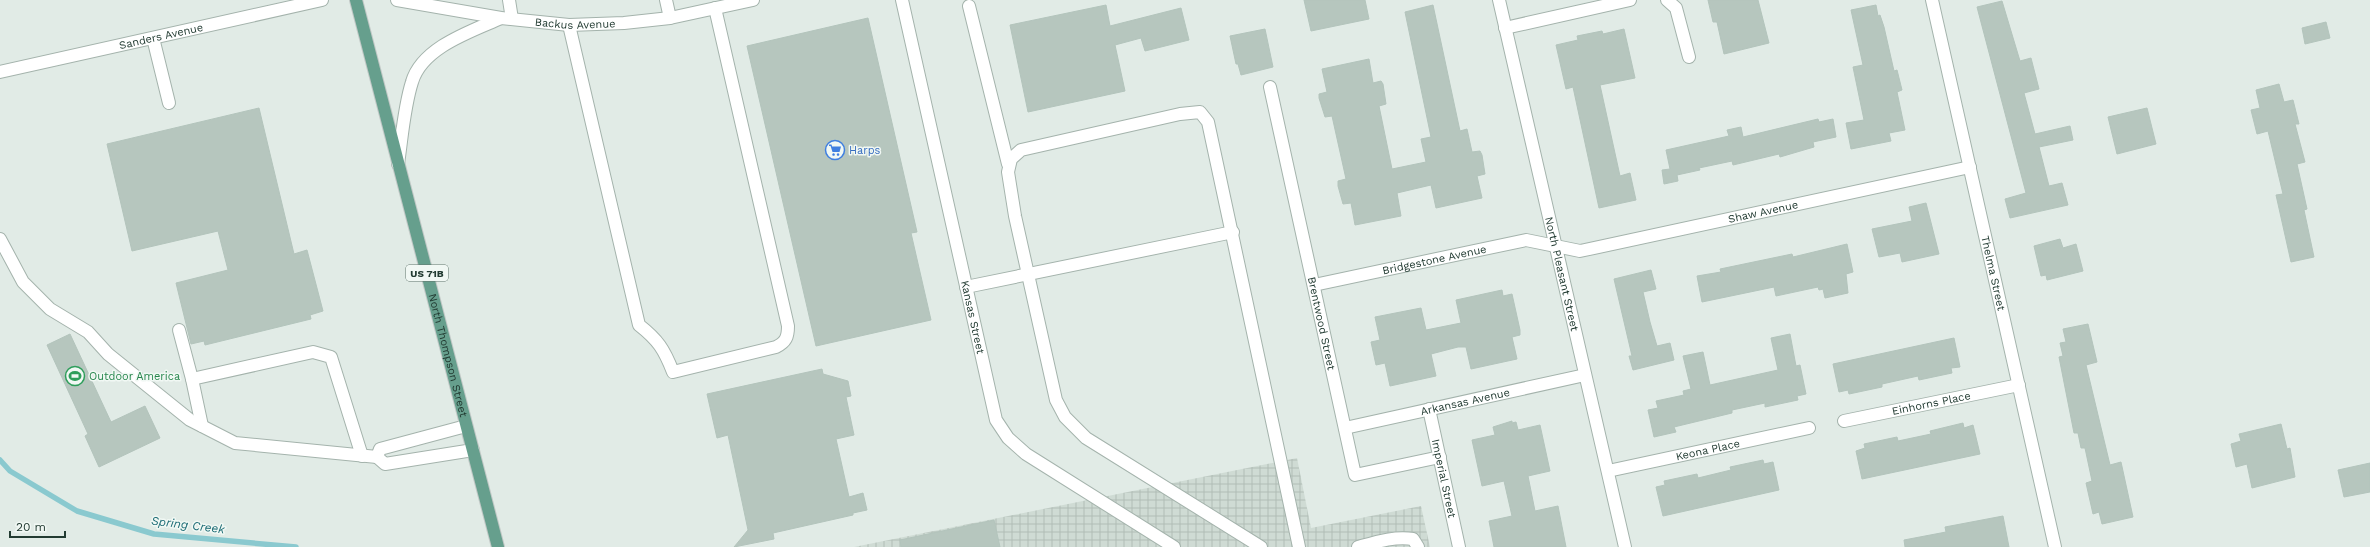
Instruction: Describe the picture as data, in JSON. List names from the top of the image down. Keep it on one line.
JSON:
{"streets":{"main road":["US 71B","North Thompson Street"],"street":["Backus Avenue","Sanders Avenue","Shaw Avenue","Bridgestone Avenue","Thelma Street","North Pleasant Street","Kansas Street","Brentwood Street","Arkansas Avenue","Einhorns Place","Keona Place","Imperial Street"]},"crossings":[["Shaw Avenue","Bridgestone Avenue"],["Shaw Avenue","Thelma Street"],["Shaw Avenue","North Pleasant Street"],["Bridgestone Avenue","North Pleasant Street"],["Bridgestone Avenue","Brentwood Street"],["Thelma Street","Einhorns Place"],["North Pleasant Street","Arkansas Avenue"],["North Pleasant Street","Keona Place"],["Brentwood Street","Arkansas Avenue"],["Brentwood Street","Imperial Street"],["Arkansas Avenue","Imperial Street"]],"water":["Spring Creek"],"places":{"supermarket":["Harps"],"sports":["Outdoor America"]},"scale_bar":"20 m"}
